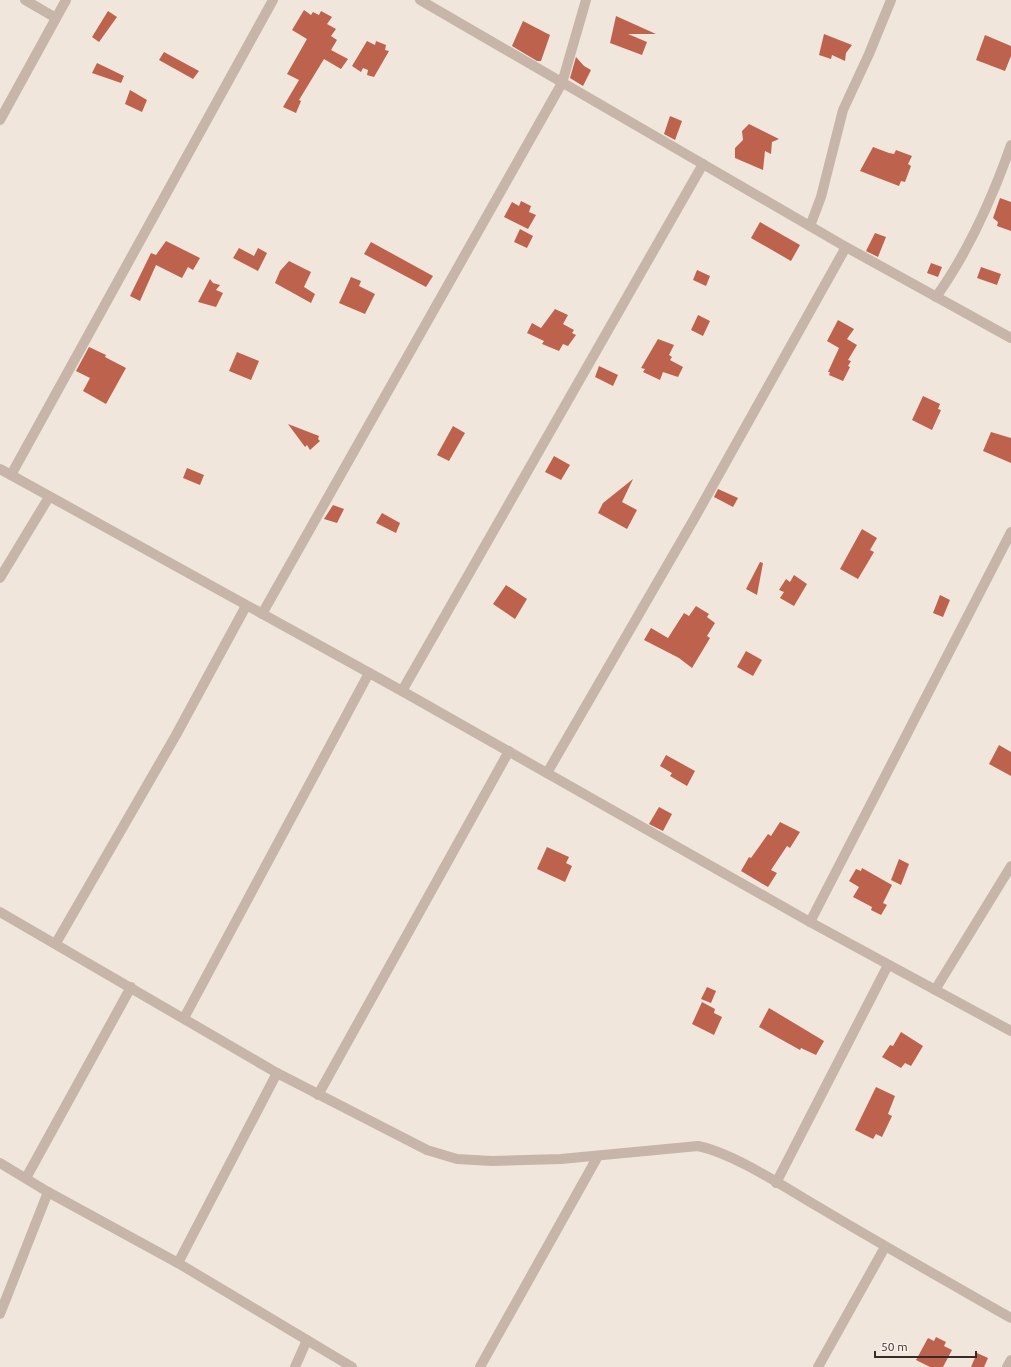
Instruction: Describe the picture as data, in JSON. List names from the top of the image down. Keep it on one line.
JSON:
{"scale_bar":"50 m"}
